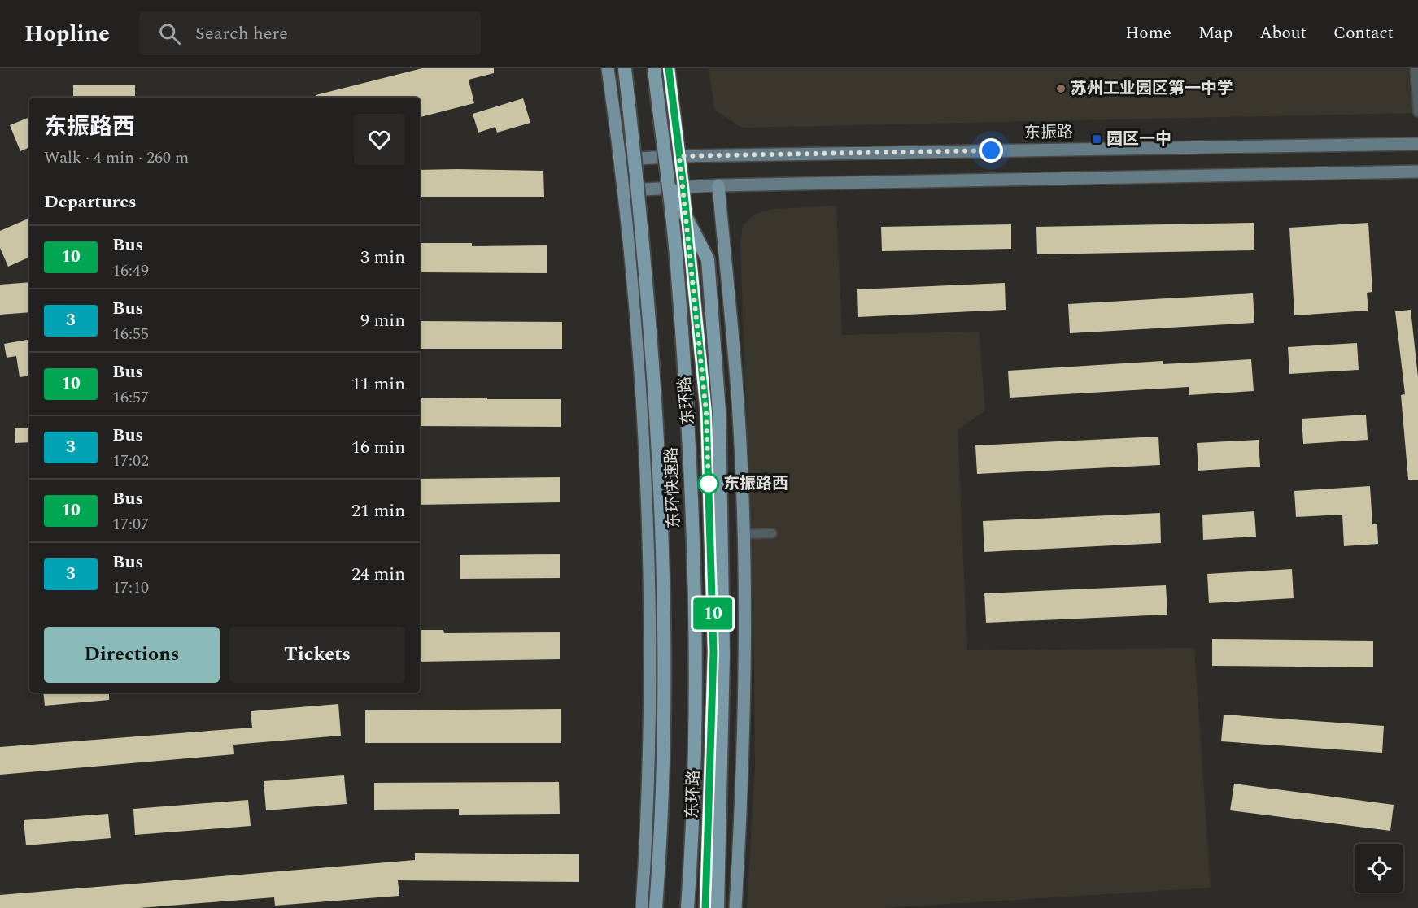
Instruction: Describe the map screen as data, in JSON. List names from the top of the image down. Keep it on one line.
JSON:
{"streets":{"highway":["东环快速路"],"main road":["东振路","东环路"]},"crossings":[["东振路","东环路"]],"places":{"other":["苏州工业园区第一中学","东振路西"],"transit":["园区一中"]},"lines":["bus line 10"],"page":{"header":"Hopline","search":"Search here","nav":["Home","Map","About","Contact"],"on_map":"10","heading":[["东振路西","Walk · 4 min · 260 m"],"Departures"],"list":[{"mark":"10","name":"Bus","note":"16:49","value":"3 min"},{"mark":"3","name":"Bus","note":"16:55","value":"9 min"},{"mark":"10","name":"Bus","note":"16:57","value":"11 min"},{"mark":"3","name":"Bus","note":"17:02","value":"16 min"},{"mark":"10","name":"Bus","note":"17:07","value":"21 min"},{"mark":"3","name":"Bus","note":"17:10","value":"24 min"}],"buttons":["Directions","Tickets"]}}
